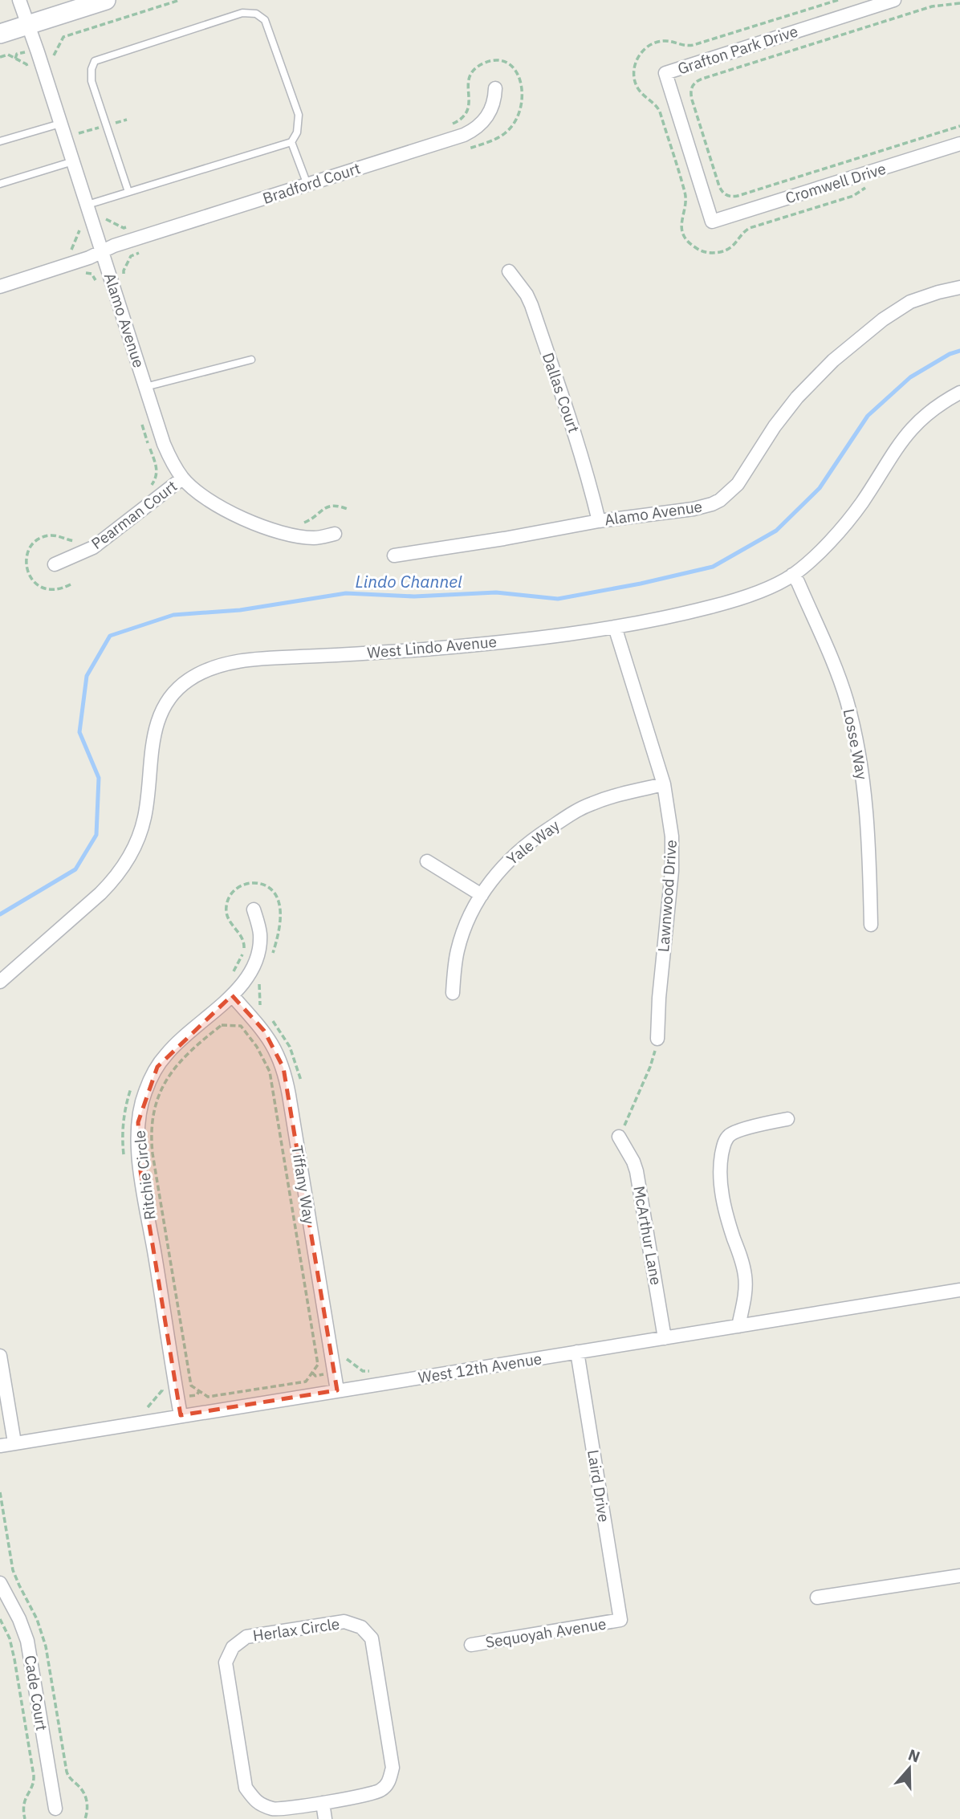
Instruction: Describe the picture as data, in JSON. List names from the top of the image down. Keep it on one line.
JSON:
{"streets":{"street":["Grafton Park Drive","Bradford Court","Cromwell Drive","Alamo Avenue","Dallas Court","Pearman Court","West Lindo Avenue","Losse Way","Yale Way","Lawnwood Drive","Ritchie Circle","Tiffany Way","McArthur Lane","West 12th Avenue","Laird Drive","Herlax Circle","Sequoyah Avenue","Cade Court"]},"crossings":[["Grafton Park Drive","Cromwell Drive"],["Bradford Court","Alamo Avenue"],["Alamo Avenue","Dallas Court"],["Alamo Avenue","Pearman Court"],["West Lindo Avenue","Losse Way"],["West Lindo Avenue","Lawnwood Drive"],["Yale Way","Lawnwood Drive"],["Ritchie Circle","Tiffany Way"],["Ritchie Circle","West 12th Avenue"],["Tiffany Way","West 12th Avenue"],["McArthur Lane","West 12th Avenue"],["West 12th Avenue","Laird Drive"],["Laird Drive","Sequoyah Avenue"]],"water":["Lindo Channel"],"north":"top"}
